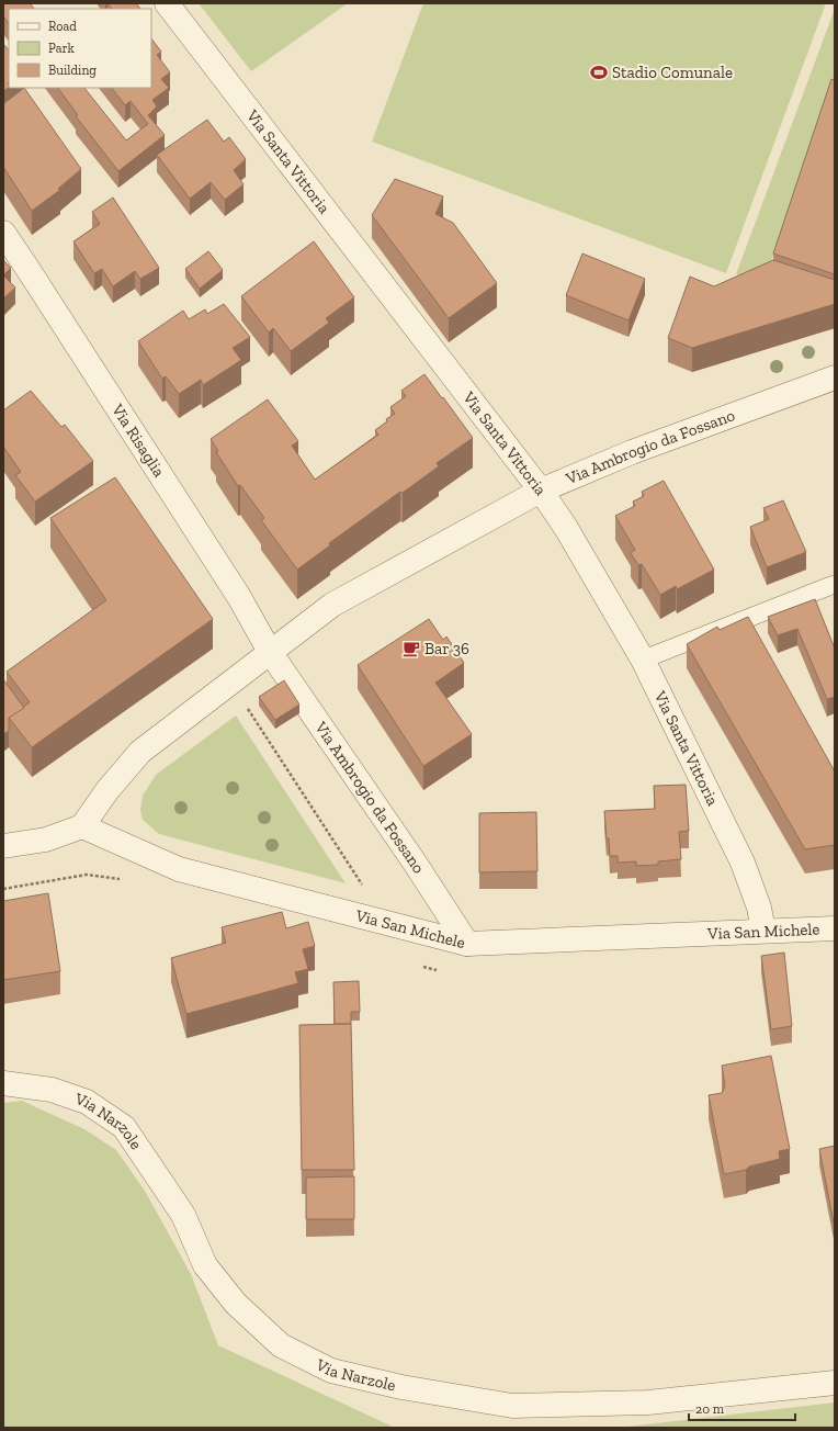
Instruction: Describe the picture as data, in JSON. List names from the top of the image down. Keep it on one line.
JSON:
{"streets":{"street":["Via Santa Vittoria","Via Risaglia","Via Ambrogio da Fossano","Via San Michele","Via Narzole"]},"crossings":[["Via Santa Vittoria","Via Ambrogio da Fossano"],["Via Santa Vittoria","Via San Michele"],["Via Risaglia","Via Ambrogio da Fossano"],["Via Ambrogio da Fossano","Via San Michele"]],"places":{"sports":["Stadio Comunale"],"cafe":["Bar 36"]},"legend":["Road","Park","Building"],"scale_bar":"20 m"}
